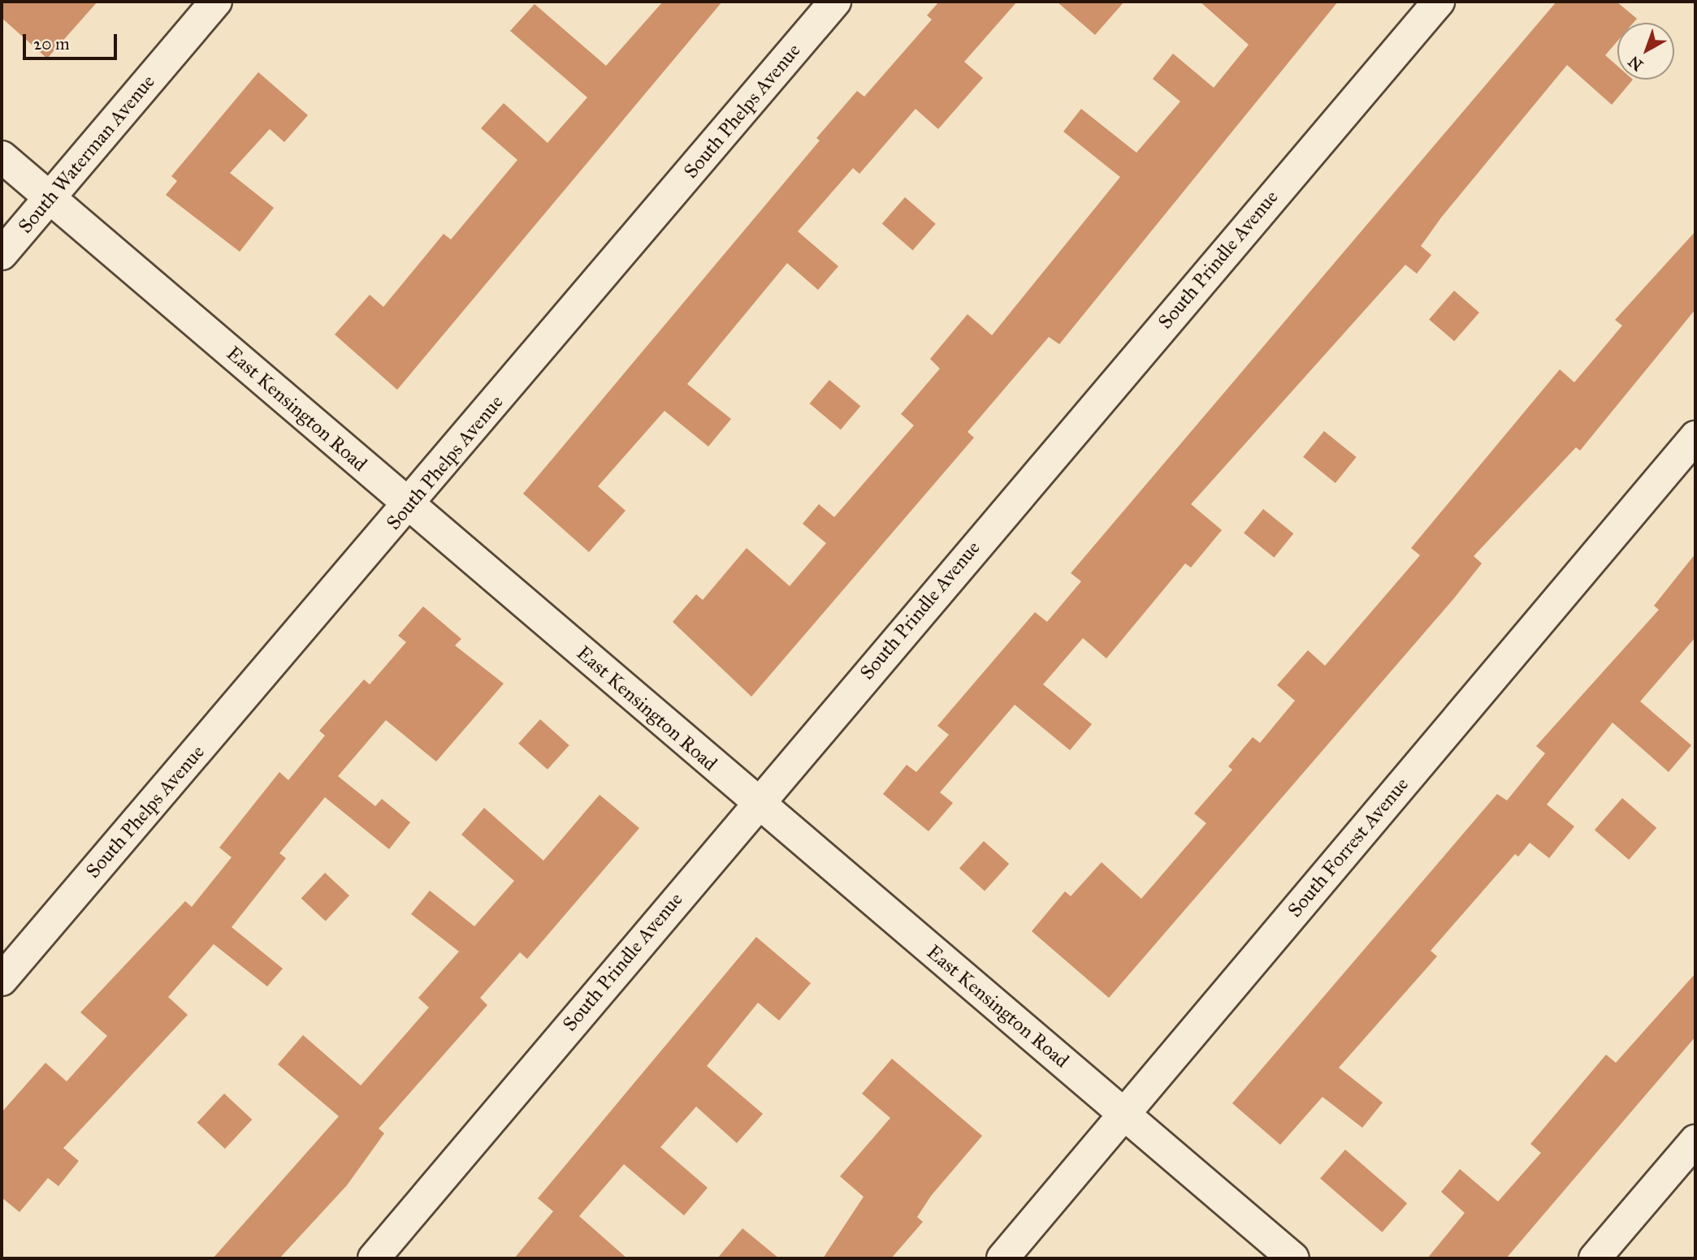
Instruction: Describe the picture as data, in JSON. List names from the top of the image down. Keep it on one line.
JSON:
{"streets":{"street":["South Phelps Avenue","South Waterman Avenue","South Prindle Avenue","East Kensington Road","South Forrest Avenue"]},"crossings":[["South Phelps Avenue","East Kensington Road"],["South Waterman Avenue","East Kensington Road"],["South Prindle Avenue","East Kensington Road"],["East Kensington Road","South Forrest Avenue"]],"scale_bar":"20 m","north":"bottom left"}
